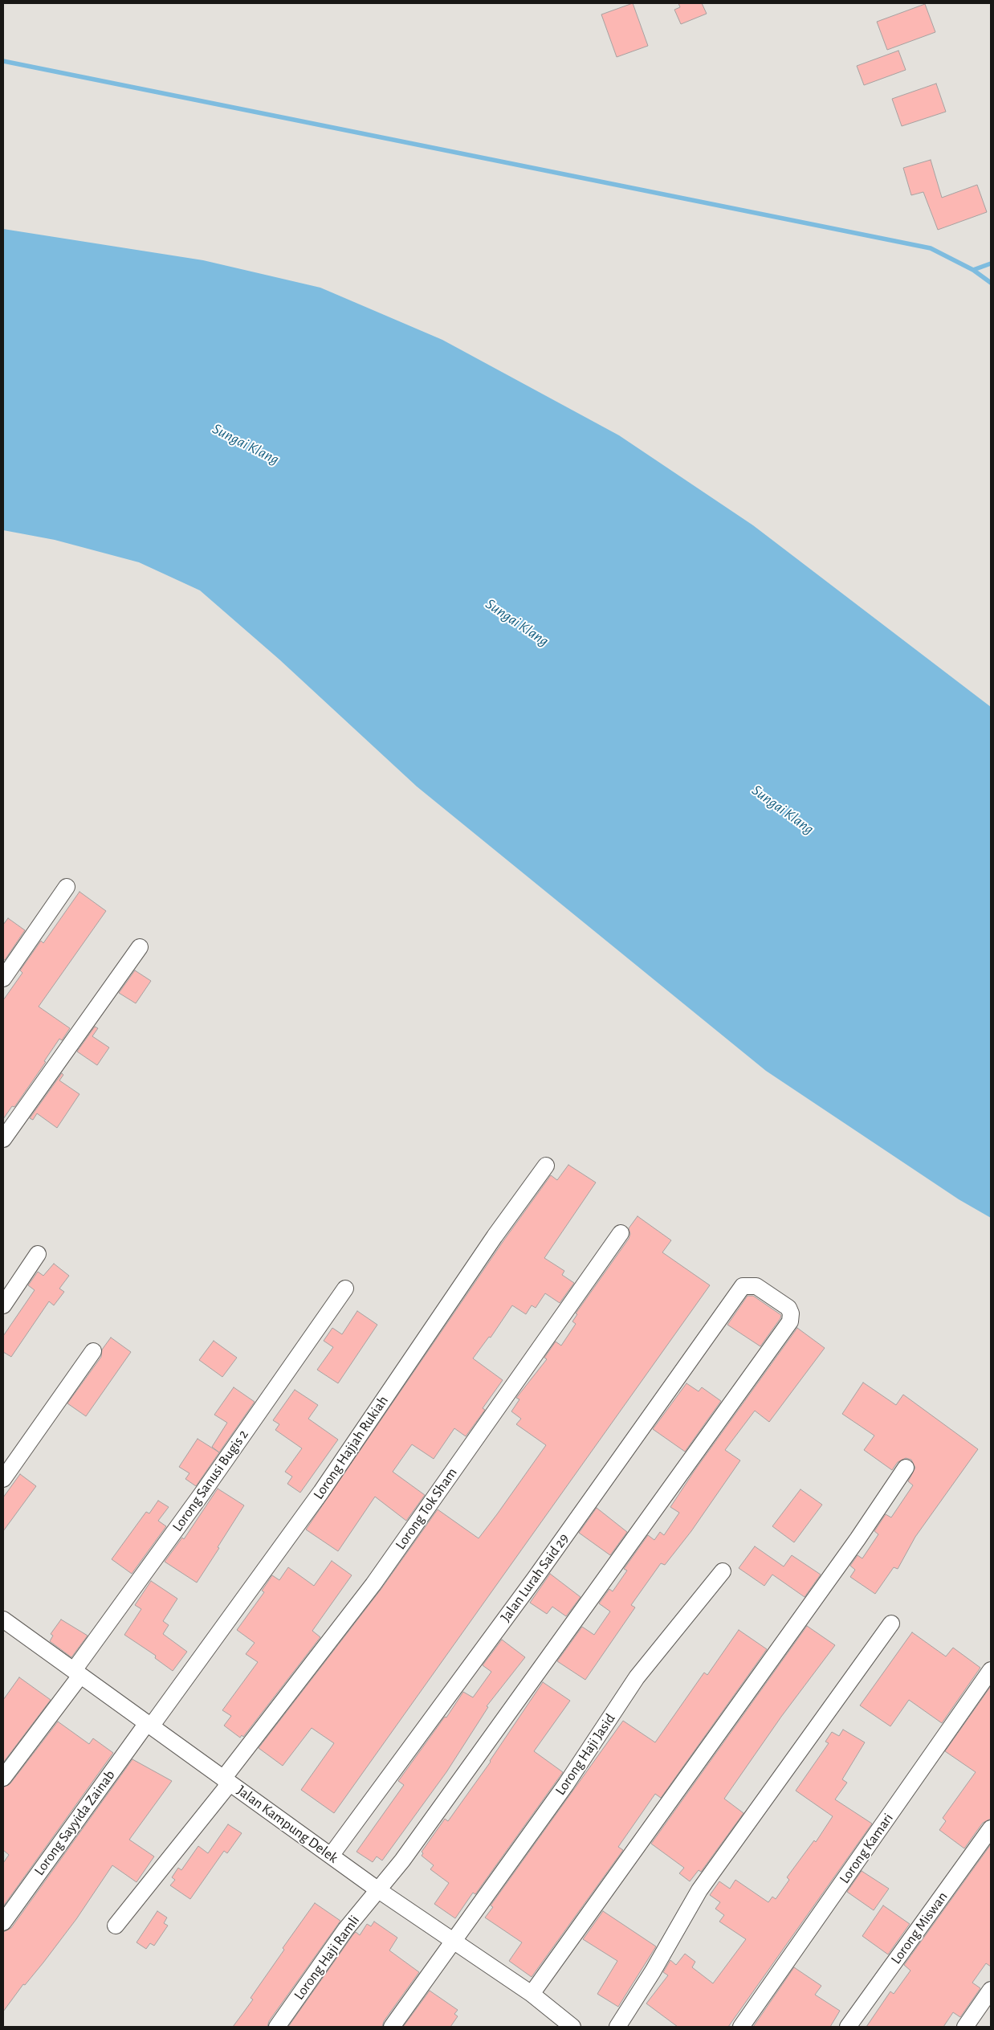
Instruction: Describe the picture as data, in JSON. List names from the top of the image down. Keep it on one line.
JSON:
{"streets":{"street":["Lorong Hajjah Rukiah","Lorong Sanusi Bugis 2","Lorong Tok Sham","Jalan Lurah Said 29","Lorong Haji Jasid","Lorong Sayyida Zainab","Jalan Kampung Delek","Lorong Kamari","Lorong Miswan","Lorong Haji Ramli"]},"crossings":[["Lorong Hajjah Rukiah","Lorong Sayyida Zainab"],["Lorong Hajjah Rukiah","Jalan Kampung Delek"],["Lorong Sanusi Bugis 2","Jalan Kampung Delek"],["Lorong Tok Sham","Jalan Kampung Delek"],["Jalan Lurah Said 29","Jalan Kampung Delek"],["Jalan Lurah Said 29","Lorong Haji Ramli"],["Lorong Haji Jasid","Jalan Kampung Delek"],["Lorong Sayyida Zainab","Jalan Kampung Delek"],["Jalan Kampung Delek","Lorong Haji Ramli"]],"water":["Sungai Klang"]}
